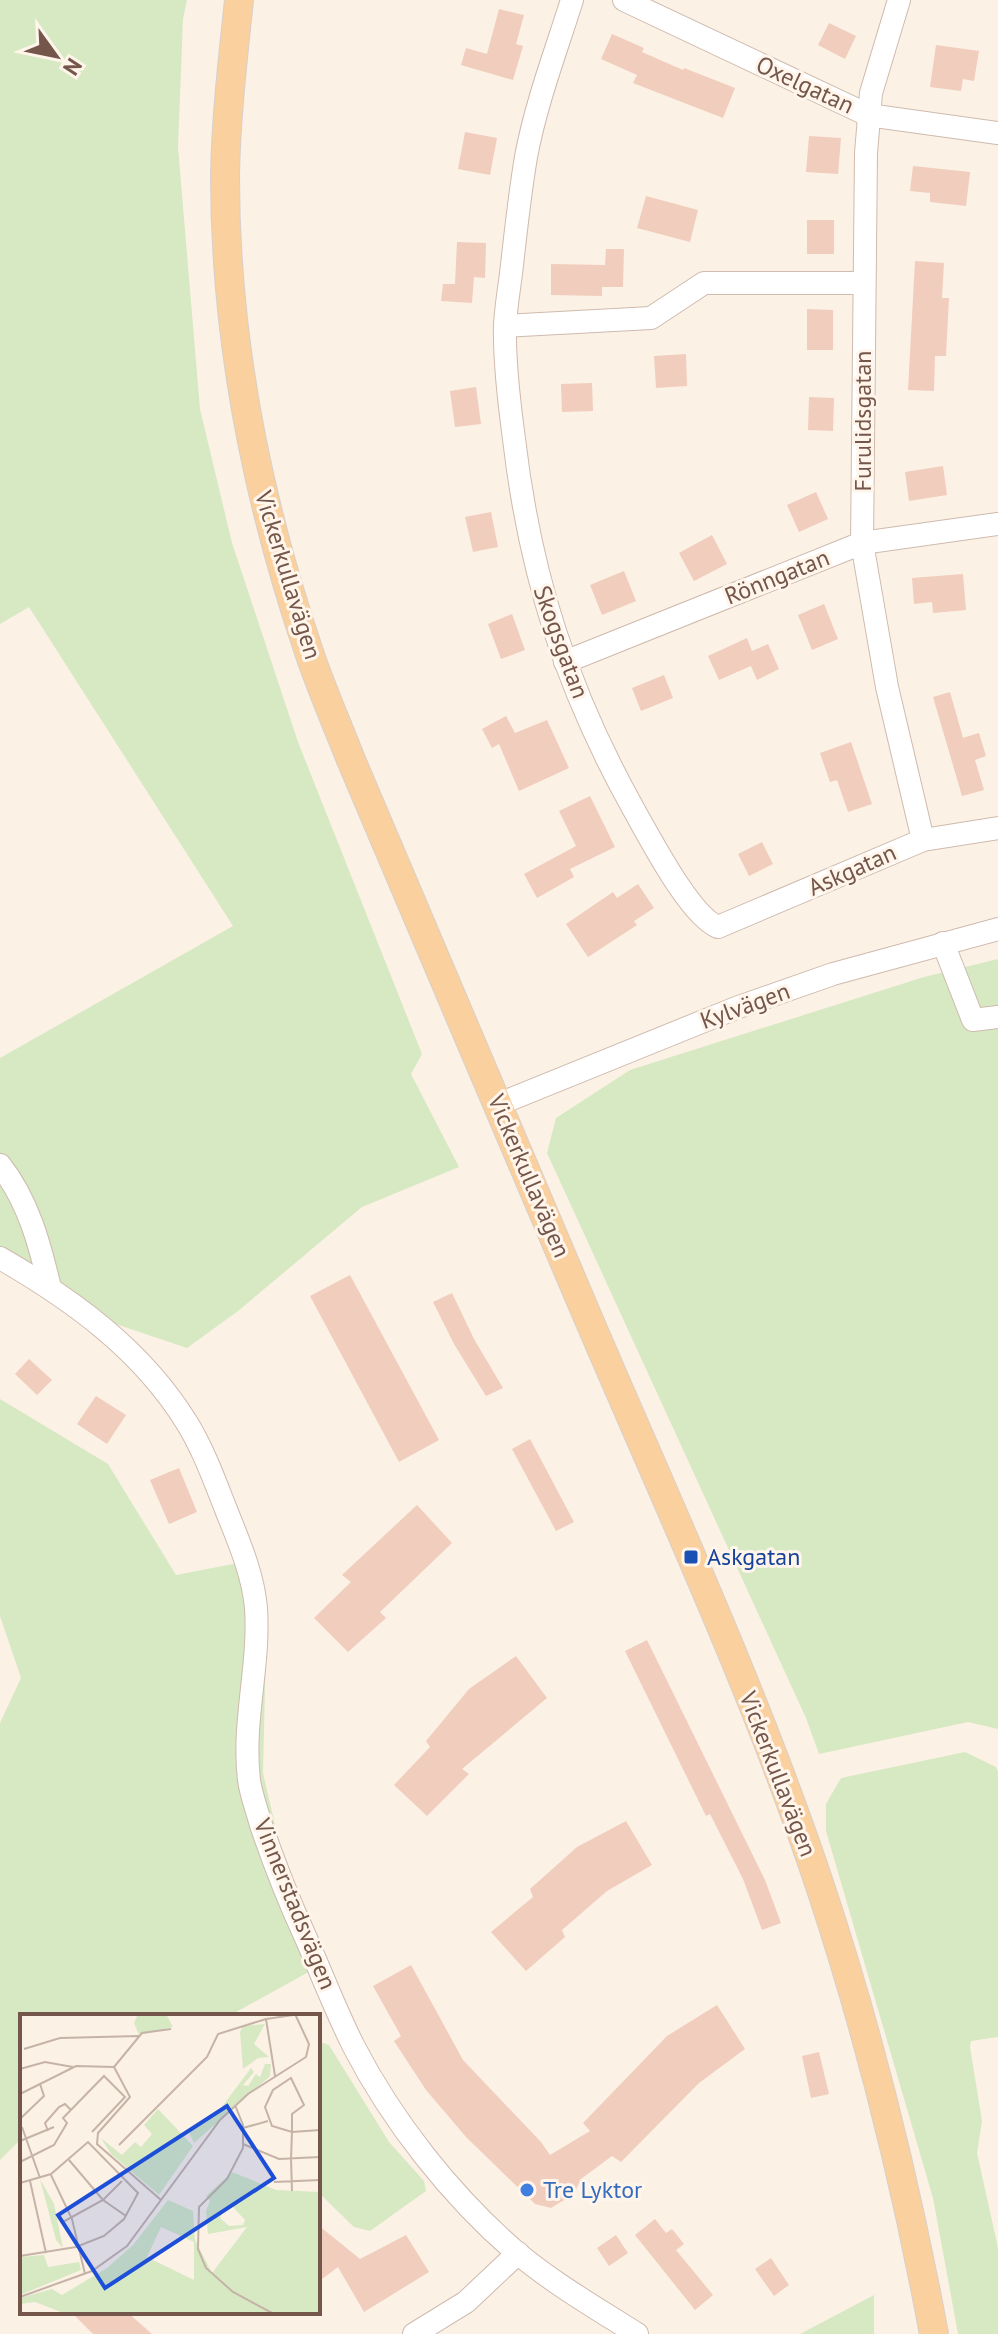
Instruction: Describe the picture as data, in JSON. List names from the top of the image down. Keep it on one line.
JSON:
{"streets":{"main road":["Vickerkullavägen"],"street":["Oxelgatan","Furulidsgatan","Rönngatan","Skogsgatan","Askgatan","Kylvägen","Vinnerstadsvägen"]},"crossings":[["Oxelgatan","Furulidsgatan"],["Furulidsgatan","Rönngatan"],["Furulidsgatan","Askgatan"],["Vickerkullavägen","Kylvägen"],["Rönngatan","Skogsgatan"],["Skogsgatan","Askgatan"]],"places":{"transit":["Askgatan"],"other":["Tre Lyktor"]},"north":"bottom right"}
